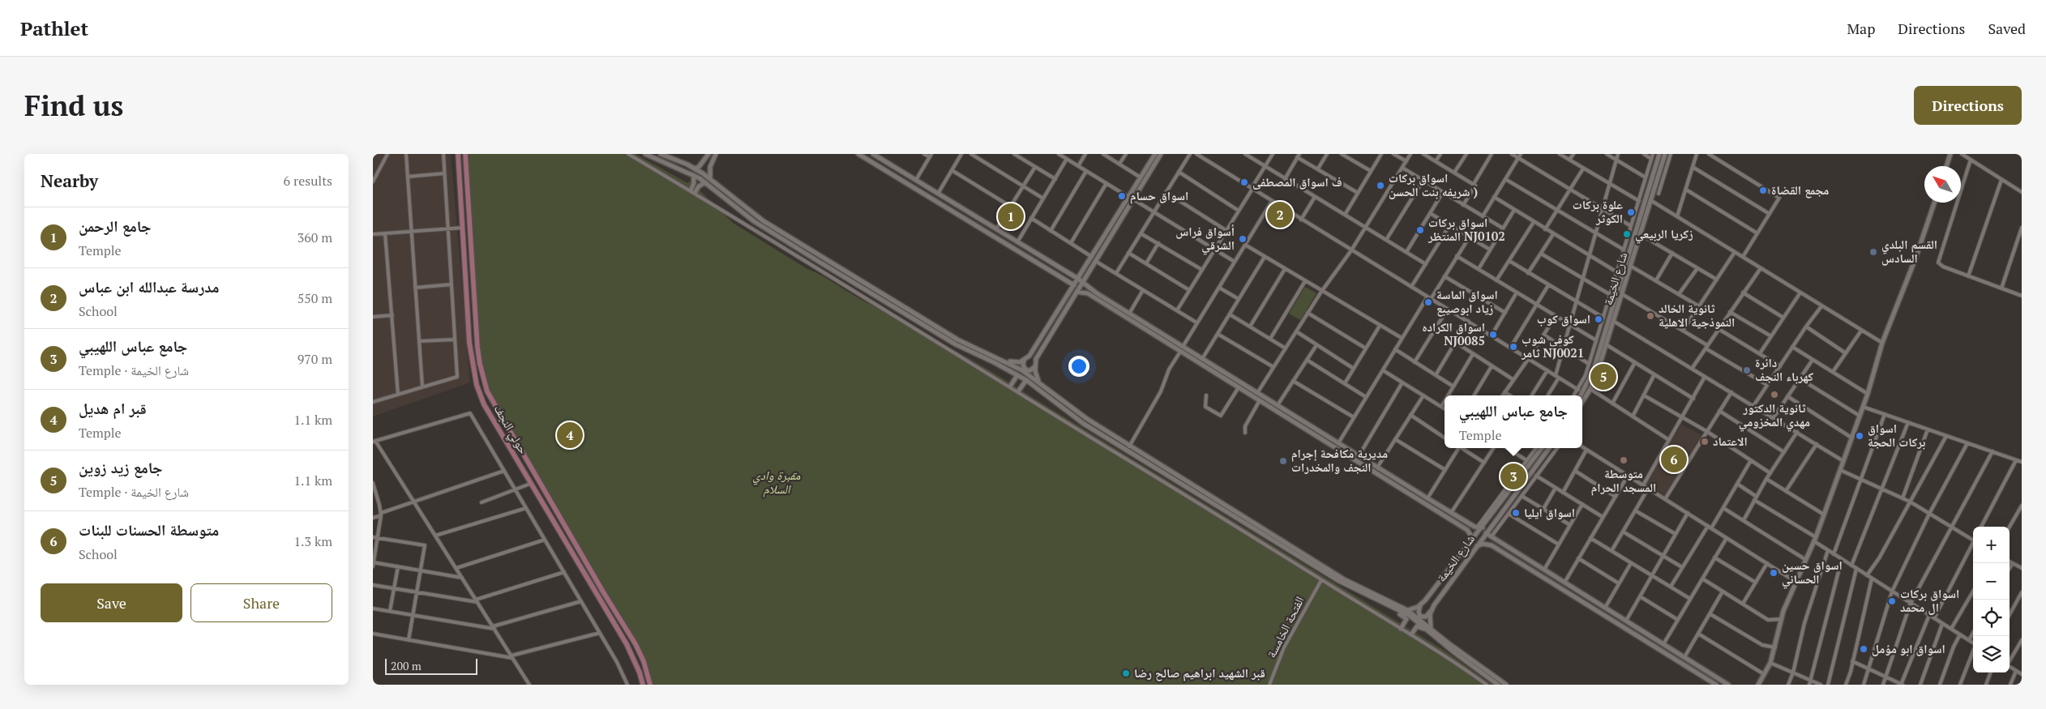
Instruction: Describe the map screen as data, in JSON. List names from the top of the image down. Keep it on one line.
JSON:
{"streets":{"main road":["حولي النجف"],"street":["شارع الخيمة","الفتحة الخامسة"]},"parks":["مقبرة وادي السلام"],"places":["ف اسواق المصطفى","اسواق بركات شريفه بنت الحسن )","مجمع القضاة","اسواق حسام","علوة بركات الكوثر","اسواق بركات المنتظر NJ0102","زكريا الربيعي","أسواق فراس الشرقي","القسم البلدي السادس","اسواق الماسة زياد ابوصيبع","ثانوية الخالد النموذجية الاهلية","اسواق كوب","اسواق الكراده NJ0085","كوفي شوب ثامر NJ0021","دائرة كهرباء النجف","ثانوية الدكتور مهدي المخزومي","اسواق بركات الحجة","الاعتماد","متوسطة المسجد الحرام","مديرية مكافحة إجرام النجف والمخدرات","اسواق ايليا","اسواق حسين الحساني","اسواق بركات ال محمد","اسواق ابو مؤمل","قبر الشهيد ابراهيم صالح رضا"],"scale_bar":"200 m","north":"top left","page":{"header":"Pathlet","nav":["Map","Directions","Saved"],"buttons":["Directions",["Save","Share"]],"title":"Find us","heading":["Nearby","6 results"],"pins":["2","1","5","4","6","3"],"list":[{"mark":"1","name":"جامع الرحمن","note":"Temple","value":"360 m"},{"mark":"2","name":"مدرسة عبدالله ابن عباس","note":"School","value":"550 m"},{"mark":"3","name":"جامع عباس اللهيبي","note":"Temple · شارع الخيمة","value":"970 m"},{"mark":"4","name":"قبر ام هديل","note":"Temple","value":"1.1 km"},{"mark":"5","name":"جامع زيد زوين","note":"Temple · شارع الخيمة","value":"1.1 km"},{"mark":"6","name":"متوسطة الحسنات للبنات","note":"School","value":"1.3 km"}],"popup":["جامع عباس اللهيبي","Temple"],"map_buttons":["+","−"],"scale":"200 m"}}
